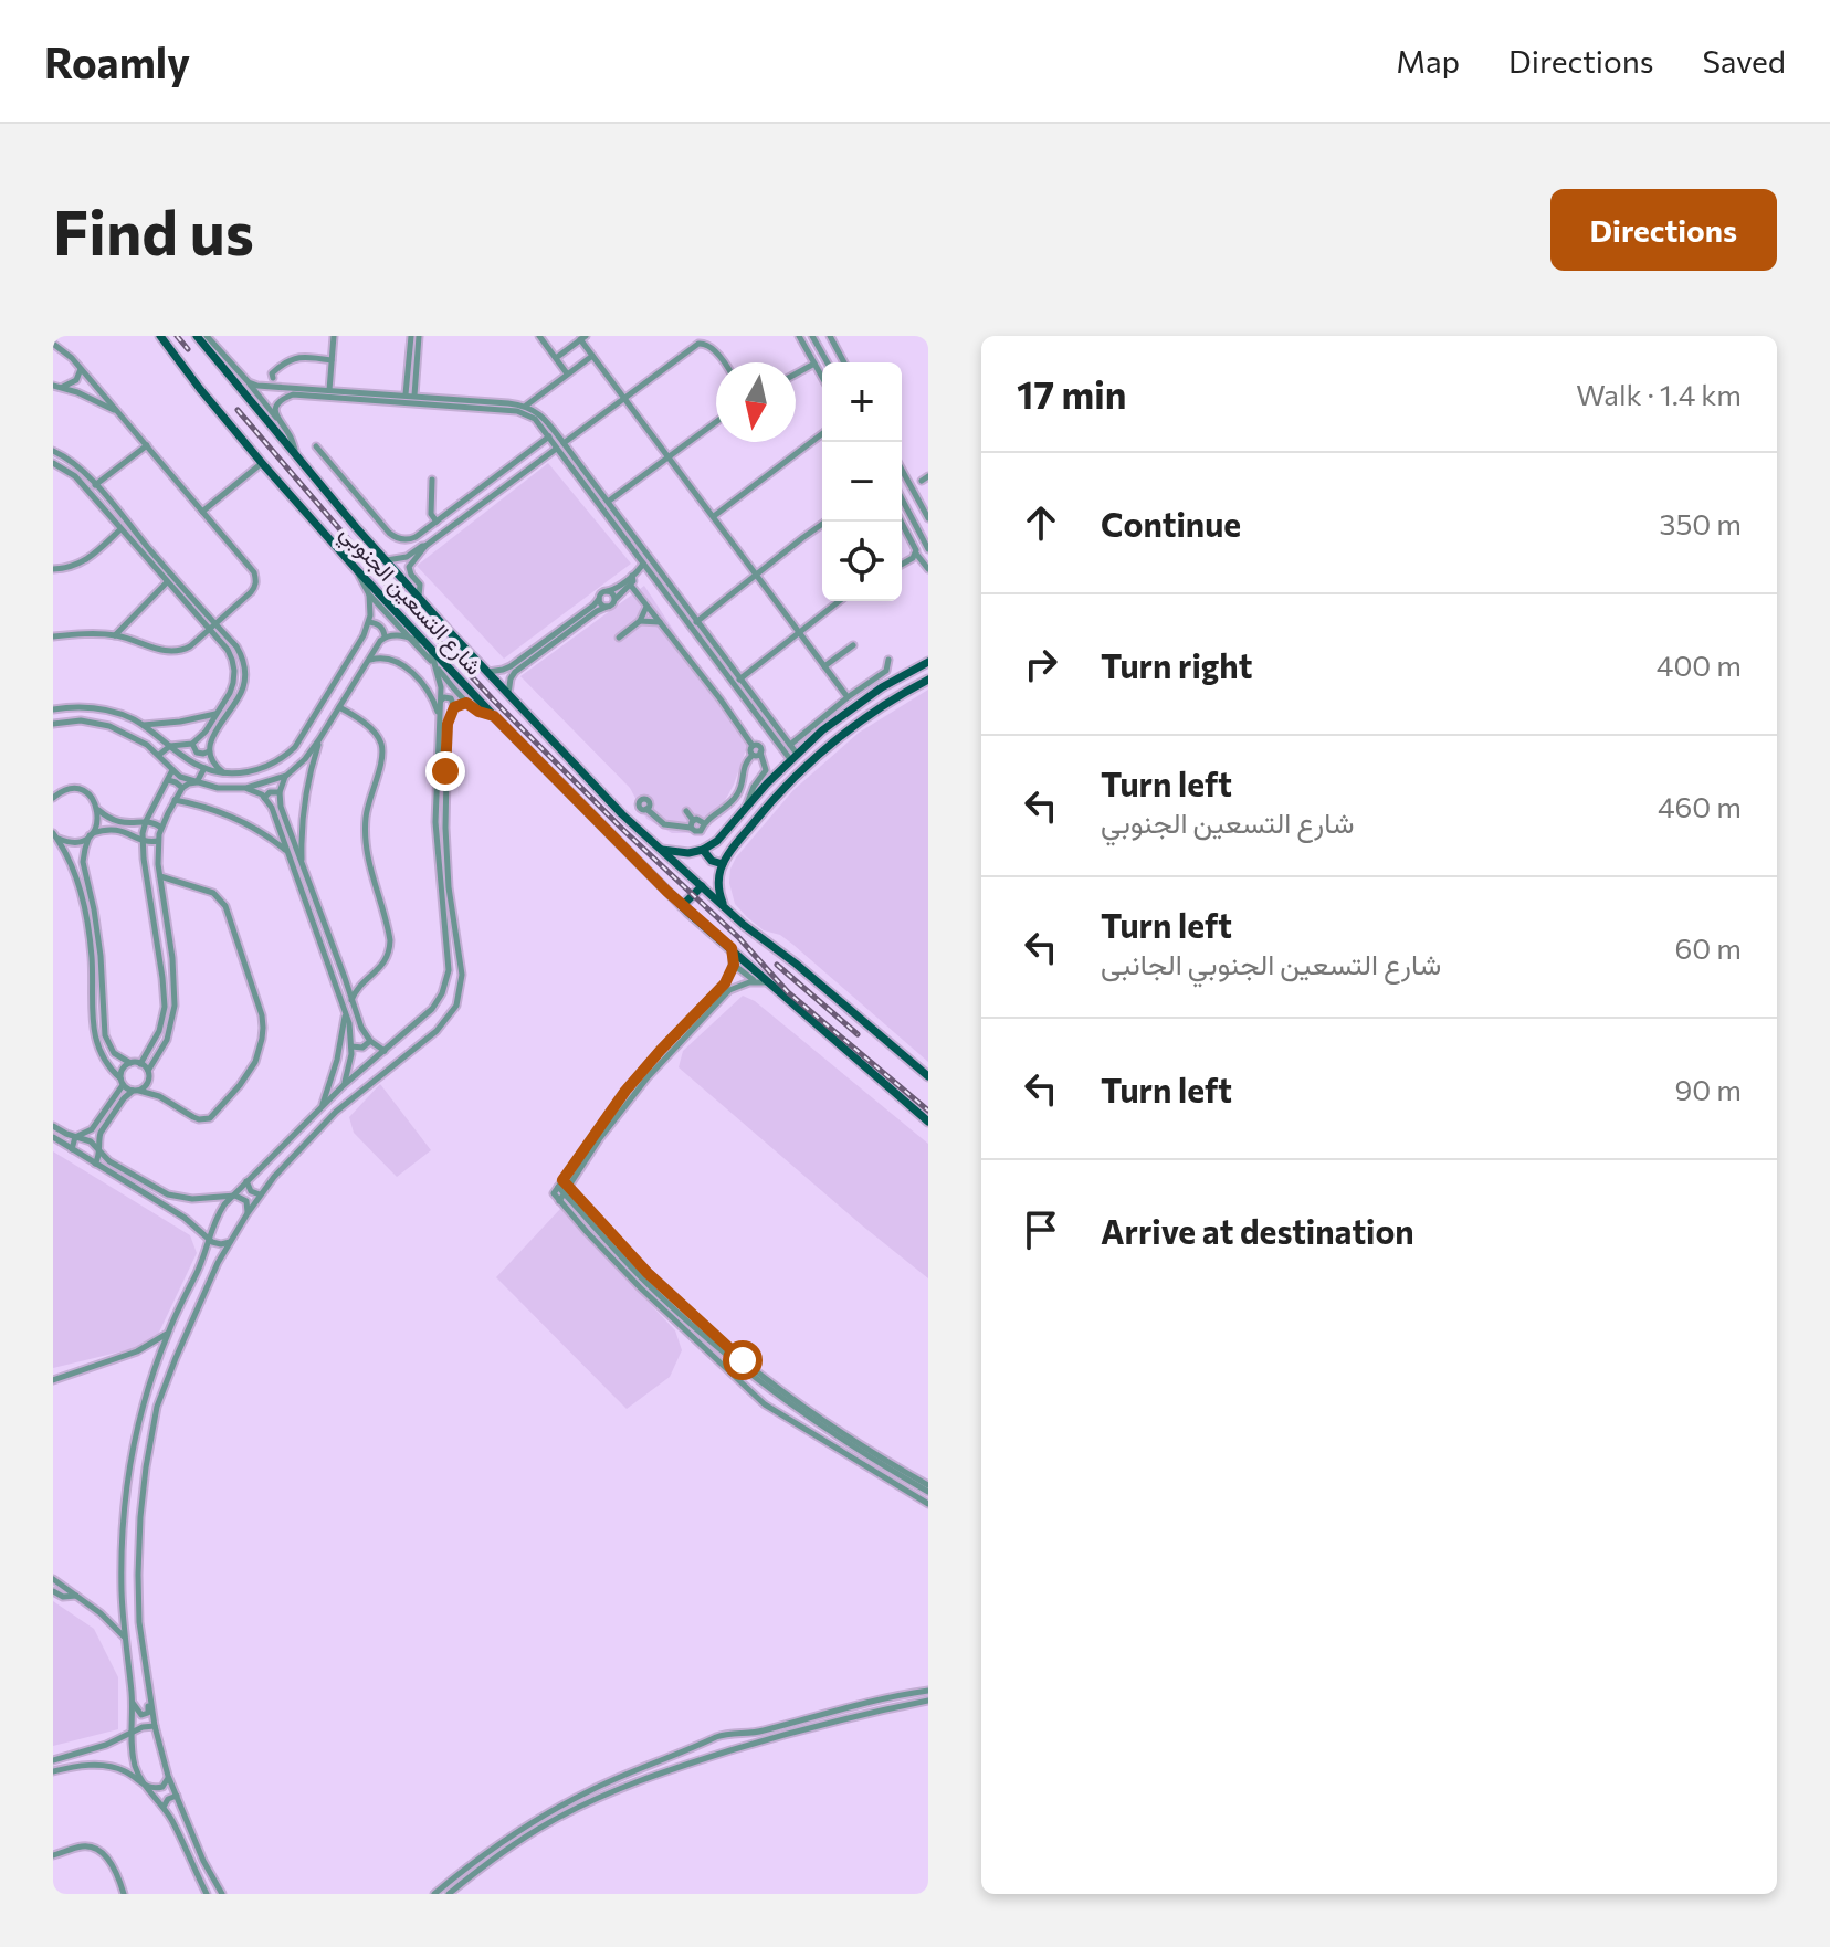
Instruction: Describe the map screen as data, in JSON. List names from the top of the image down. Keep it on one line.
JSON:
{"streets":{"main road":["شارع التسعين الجنوبي"]},"north":"bottom","page":{"header":"Roamly","nav":["Map","Directions","Saved"],"buttons":"Directions","title":"Find us","heading":["17 min","Walk · 1.4 km"],"map_buttons":["+","−"],"list":[["Continue","350 m"],["Turn right","400 m"],["Turn left","شارع التسعين الجنوبي","460 m"],["Turn left","شارع التسعين الجنوبي الجانبى","60 m"],["Turn left","90 m"],"Arrive at destination"]}}
